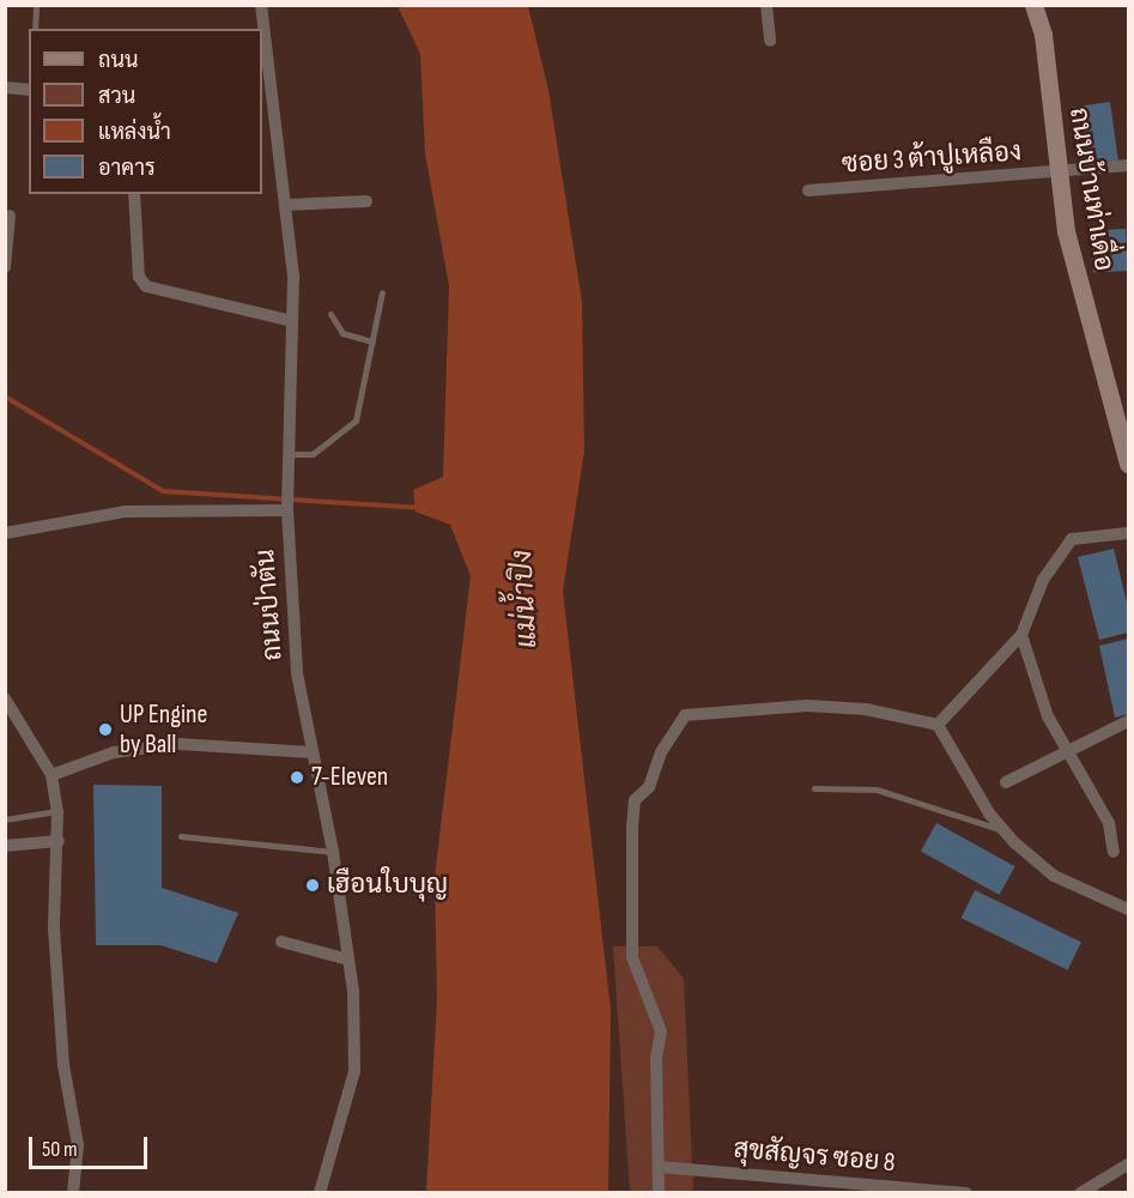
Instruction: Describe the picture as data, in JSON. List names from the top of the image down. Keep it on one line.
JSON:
{"streets":{"street":["ซอย 3 ต้าปูเหลือง","ถนนบ้านท่าเดื่อ","ถนนป่าตัน","สุขสัญจร ซอย 8"]},"crossings":[["ซอย 3 ต้าปูเหลือง","ถนนบ้านท่าเดื่อ"]],"water":["แม่น้ำปิง"],"places":["UP Engine by Ball","7-Eleven","เฮือนใบบุญ"],"legend":["ถนน","สวน","แหล่งน้ำ","อาคาร"],"scale_bar":"50 m"}
